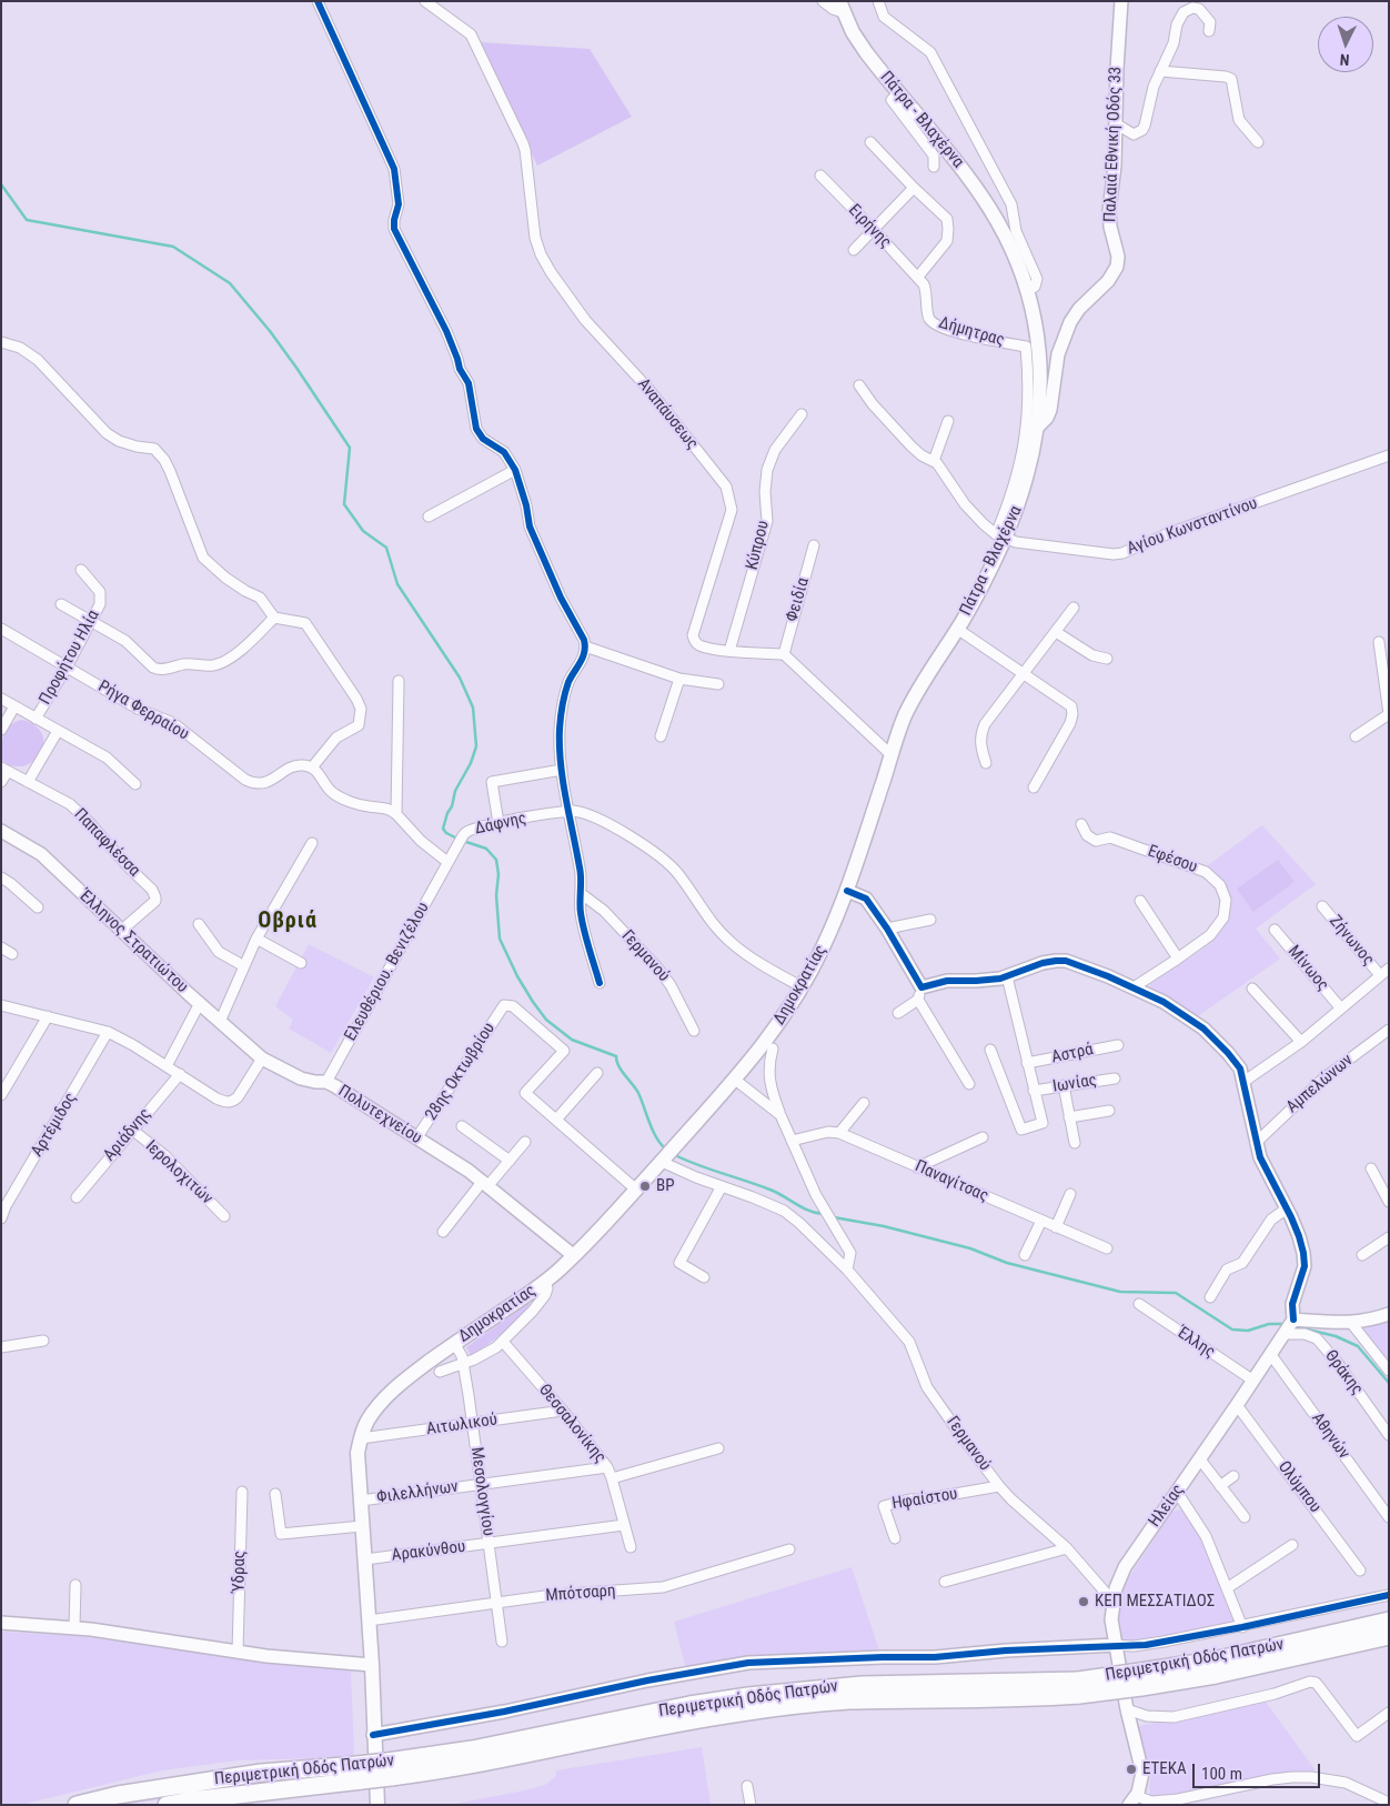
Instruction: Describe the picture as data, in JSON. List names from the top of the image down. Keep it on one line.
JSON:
{"streets":{"highway":["Περιμετρική Οδός Πατρών"],"main road":["Πάτρα - Βλαχέρνα","Δημοκρατίας"],"street":["Παλαιά Εθνική Οδός 33","Ειρήνης","Δήμητρας","Αναπάυσεως","Αγίου Κωνσταντίνου","Κύπρου","Φειδία","Προφήτου Ηλία","Ρήγα Φερραίου","Δάφνης","Παπαφλέσσα","Εφέσου","Ζήνωνος","Έλληνος Στρατιώτου","Γερμανού","Μίνωος","Ελευθέριου. Βενιζέλου","Αστρά","28ης Οκτωβρίου","Ιωνίας","Αμπελώνων","Πολυτεχνείου","Αρτέμιδος","Αριάδνης","Ιερολοχιτών","Παναγίτσας","Έλλης","Θράκης","Θεσσαλονίκης","Αιτωλικού","Αθηνών","Ολύμπου","Μεσολογγίου","Φιλελλήνων","Ηφαίστου","Ηλείας","Αρακύνθου","Ύδρας","Μπότσαρη"]},"crossings":[["Πάτρα - Βλαχέρνα","Παλαιά Εθνική Οδός 33"],["Πάτρα - Βλαχέρνα","Δήμητρας"],["Πάτρα - Βλαχέρνα","Αγίου Κωνσταντίνου"],["Πάτρα - Βλαχέρνα","Δημοκρατίας"],["Ειρήνης","Δήμητρας"],["Δήμητρας","Αγίου Κωνσταντίνου"],["Αναπάυσεως","Κύπρου"],["Αναπάυσεως","Φειδία"],["Προφήτου Ηλία","Ρήγα Φερραίου"],["Δάφνης","Ελευθέριου. Βενιζέλου"],["Παπαφλέσσα","Έλληνος Στρατιώτου"],["Έλληνος Στρατιώτου","Πολυτεχνείου"],["Γερμανού","Δημοκρατίας"],["Γερμανού","Ηφαίστου"],["Γερμανού","Ηλείας"],["Ελευθέριου. Βενιζέλου","Πολυτεχνείου"],["Δημοκρατίας","Πολυτεχνείου"],["Δημοκρατίας","Αιτωλικού"],["Δημοκρατίας","Μεσολογγίου"],["Δημοκρατίας","Φιλελλήνων"],["Δημοκρατίας","Αρακύνθου"],["Δημοκρατίας","Μπότσαρη"],["28ης Οκτωβρίου","Πολυτεχνείου"],["Αριάδνης","Ιερολοχιτών"],["Έλλης","Ηλείας"],["Θράκης","Ηλείας"],["Θεσσαλονίκης","Αιτωλικού"],["Θεσσαλονίκης","Φιλελλήνων"],["Θεσσαλονίκης","Αρακύνθου"],["Αιτωλικού","Μεσολογγίου"],["Αθηνών","Ηλείας"],["Ολύμπου","Ηλείας"],["Μεσολογγίου","Φιλελλήνων"],["Μεσολογγίου","Αρακύνθου"],["Μεσολογγίου","Μπότσαρη"]],"districts":["Οβριά"],"places":["BP","ΚΕΠ ΜΕΣΣΑΤΙΔΟΣ","ΕΤΕΚΑ"],"scale_bar":"100 m","north":"bottom"}
